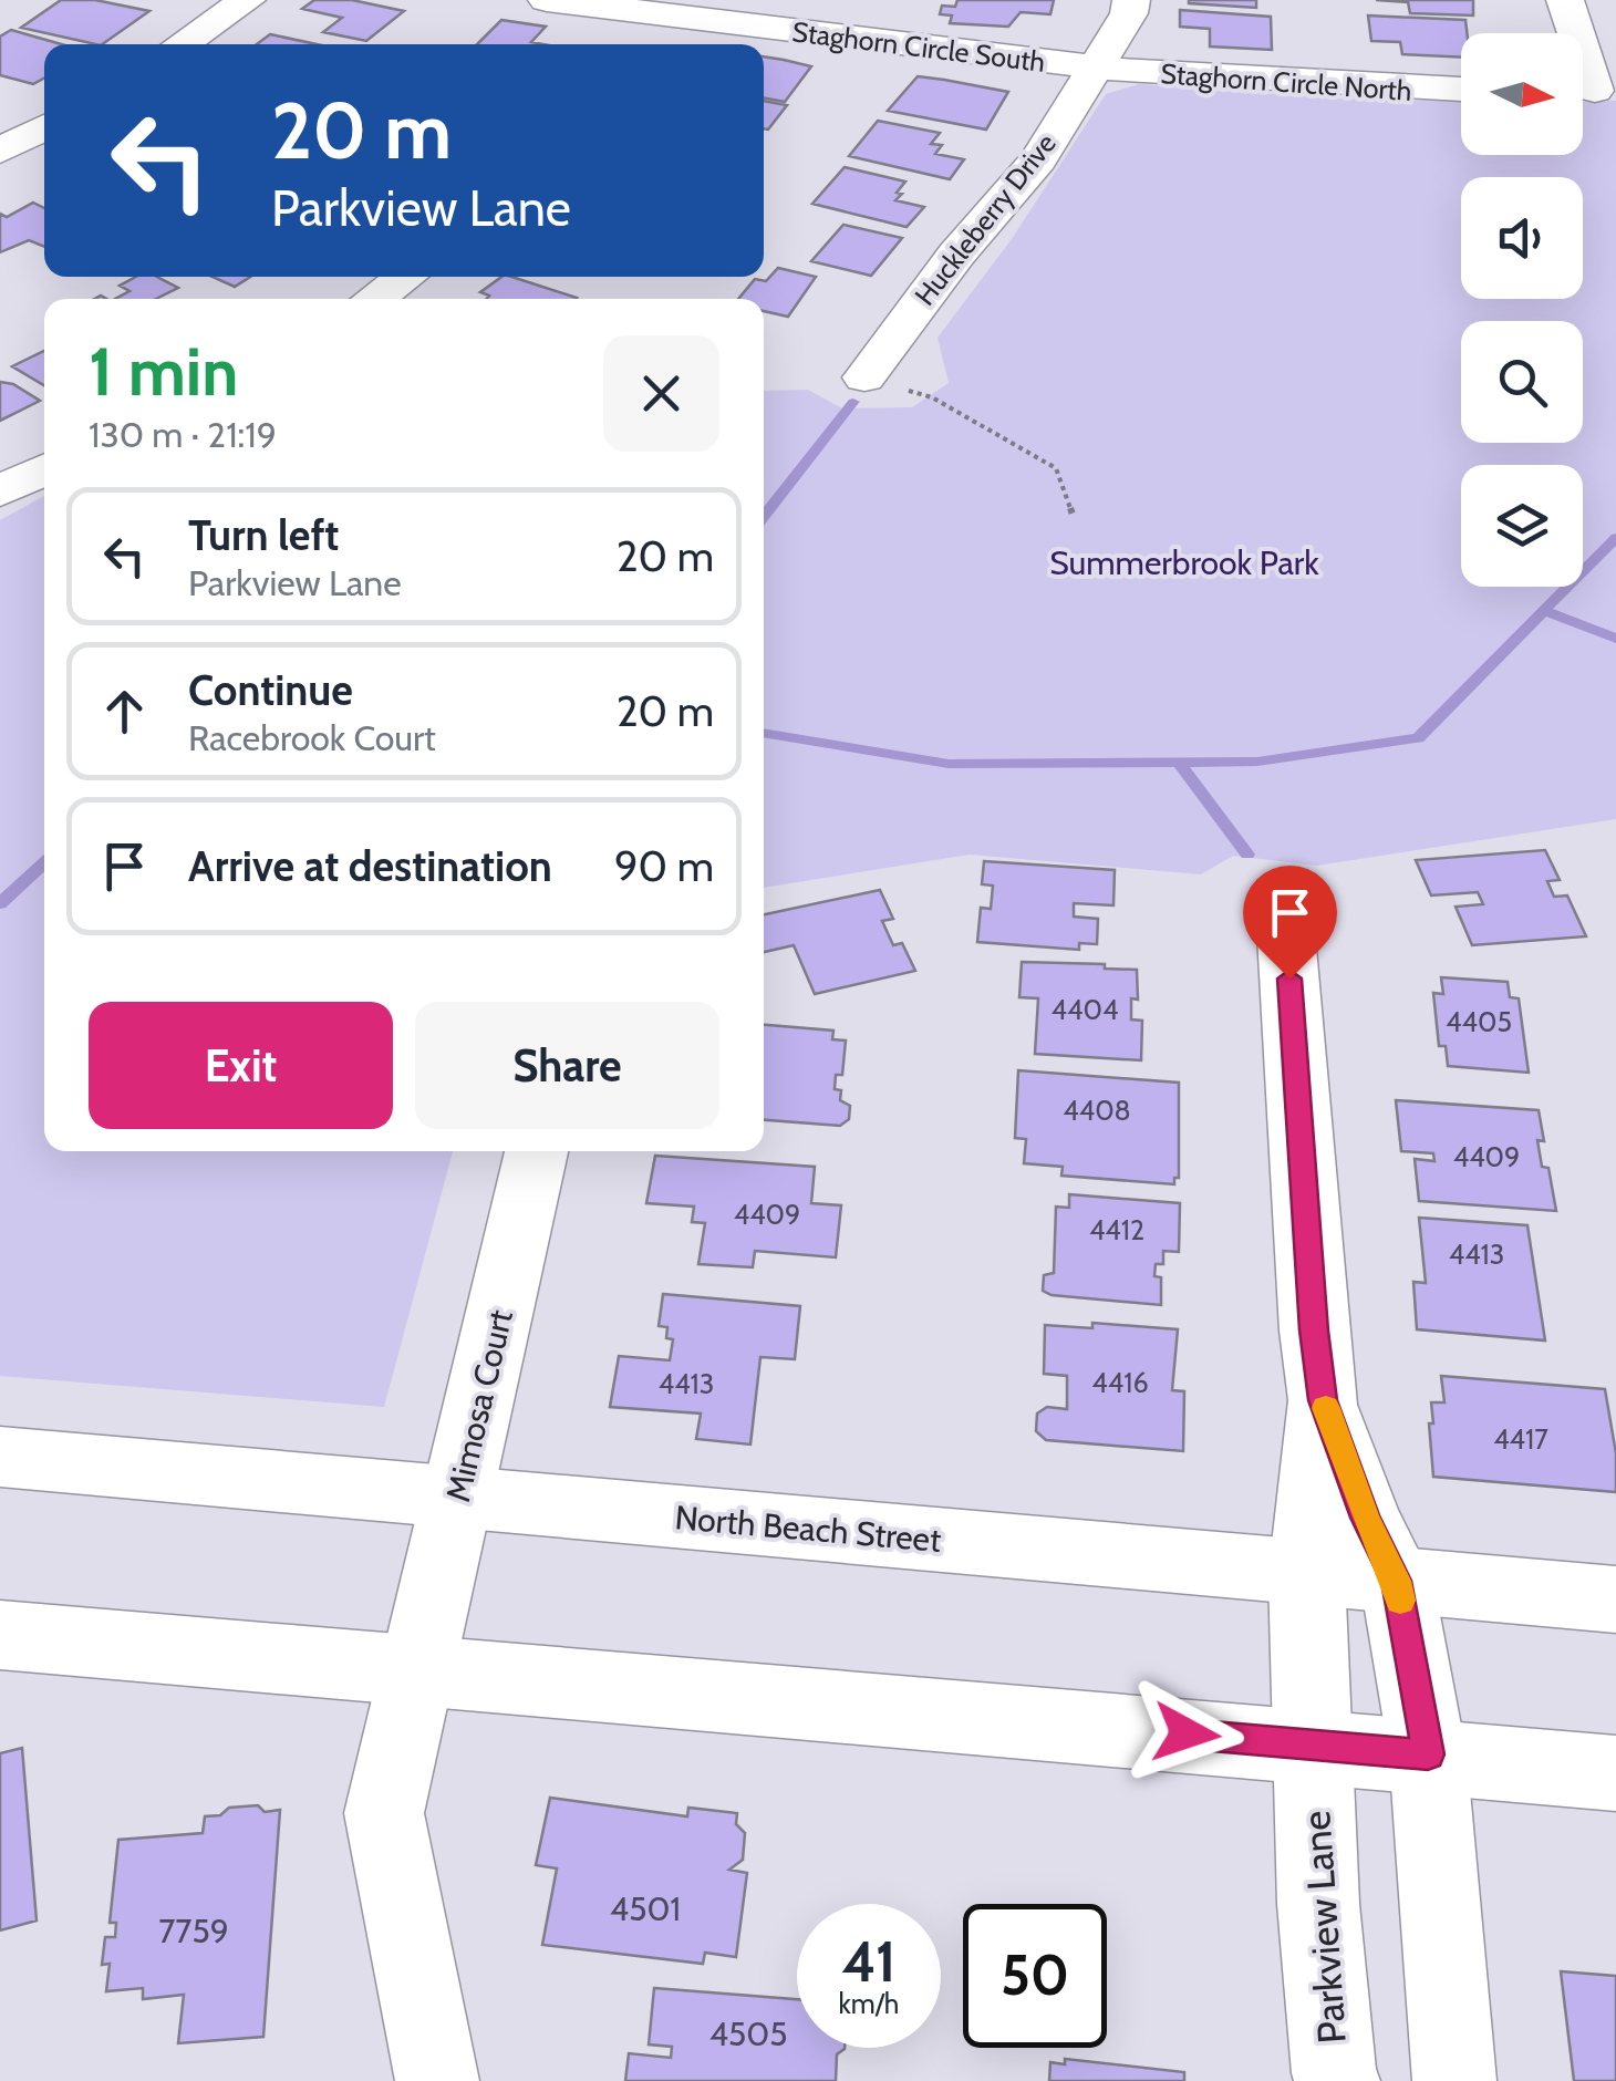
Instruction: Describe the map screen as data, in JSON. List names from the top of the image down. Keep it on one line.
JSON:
{"streets":{"street":["Staghorn Circle South","Staghorn Circle North","Huckleberry Drive","Mimosa Court","North Beach Street","Parkview Lane"]},"crossings":[["Staghorn Circle South","Staghorn Circle North"],["Staghorn Circle South","Huckleberry Drive"],["Staghorn Circle North","Huckleberry Drive"],["Mimosa Court","North Beach Street"],["North Beach Street","Parkview Lane"]],"parks":["Summerbrook Park"],"house_numbers":["4404","4405","4408","4409","4409","4412","4413","4416","4413","4417","4501","7759","4505"],"north":"right","page":{"turn":["20 m","Parkview Lane"],"heading":["1 min","130 m · 21:19"],"list":[{"name":"Turn left","note":"Parkview Lane","value":"20 m"},{"name":"Continue","note":"Racebrook Court","value":"20 m"},{"name":"Arrive at destination","value":"90 m"}],"buttons":["Exit","Share"],"speed":"41 km/h","limit":"50"}}
